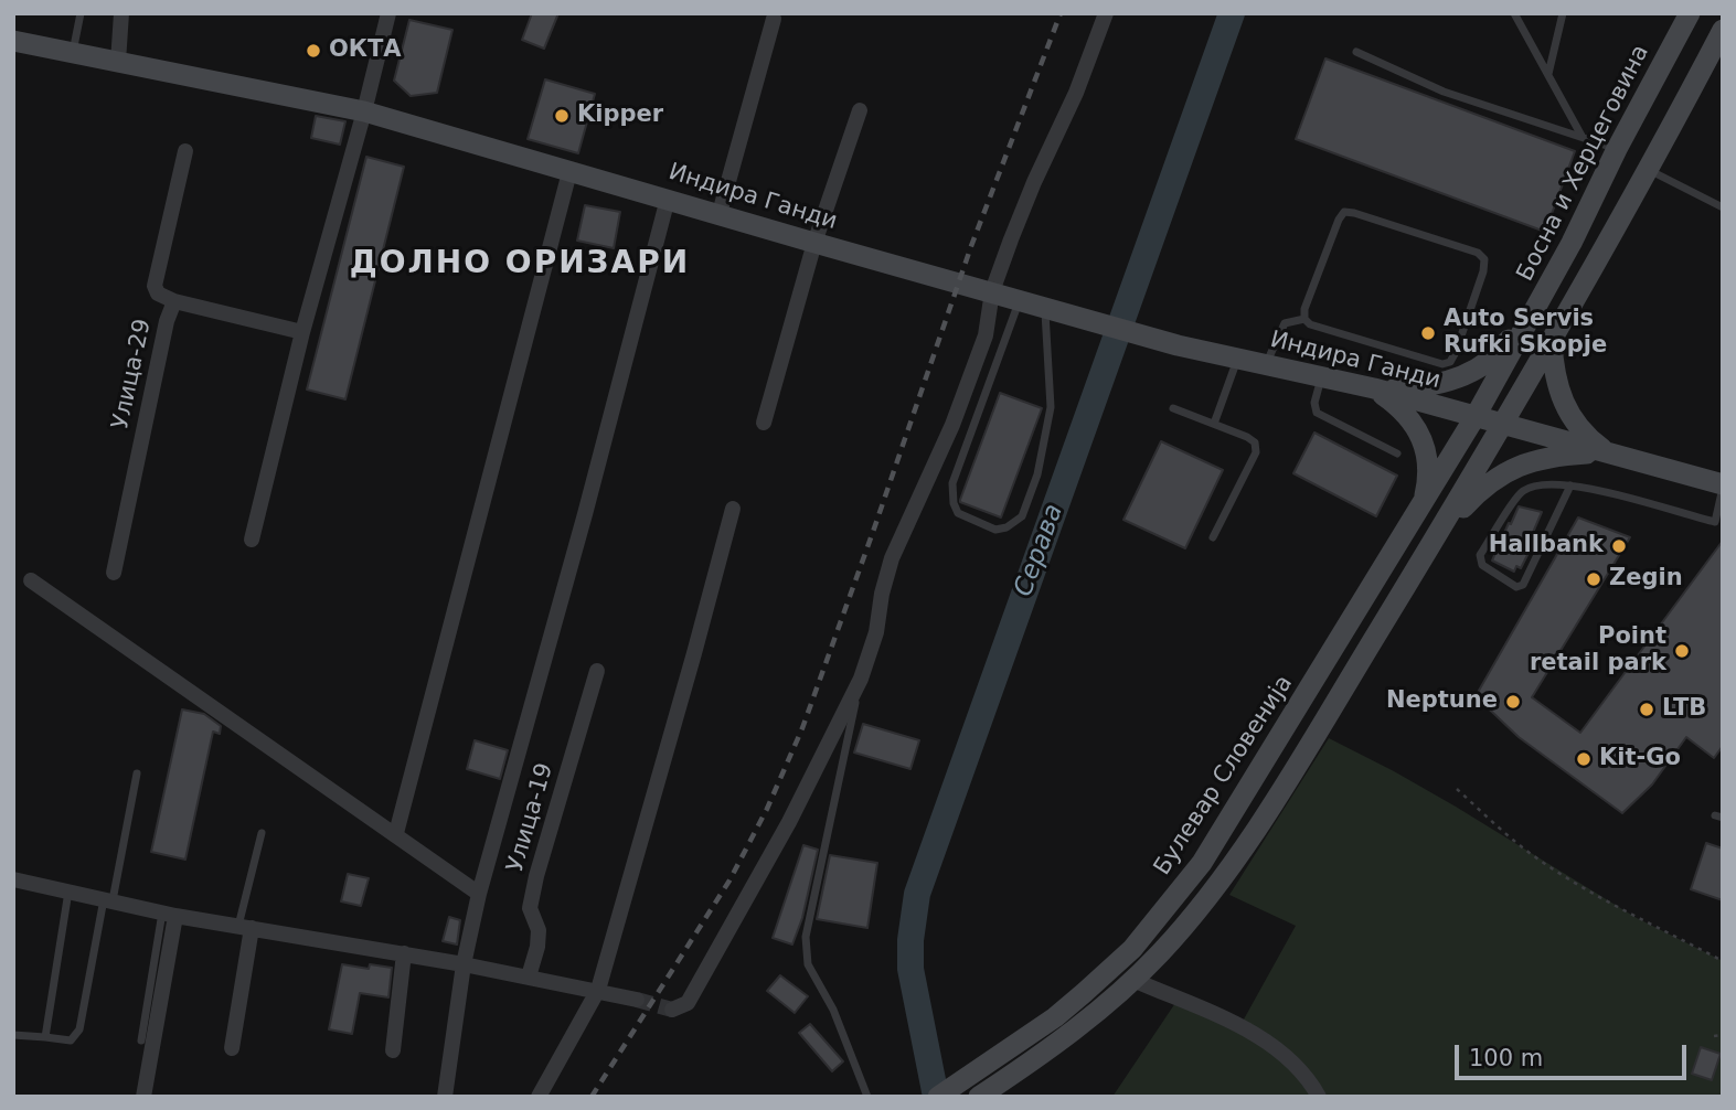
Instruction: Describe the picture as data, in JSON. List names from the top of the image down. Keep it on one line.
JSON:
{"streets":{"street":["Босна и Херцеговина","Индира Ганди","Улица-29","Булевар Словенија","Улица-19"]},"crossings":[["Босна и Херцеговина","Индира Ганди"],["Босна и Херцеговина","Булевар Словенија"],["Индира Ганди","Булевар Словенија"]],"districts":["ДОЛНО ОРИЗАРИ"],"water":["Серава"],"places":["ОКТА","Kipper","Auto Servis Rufki Skopje","Hallbank","Zegin","Point retail park","Neptune","LTB","Kit-Go"],"scale_bar":"100 m"}
